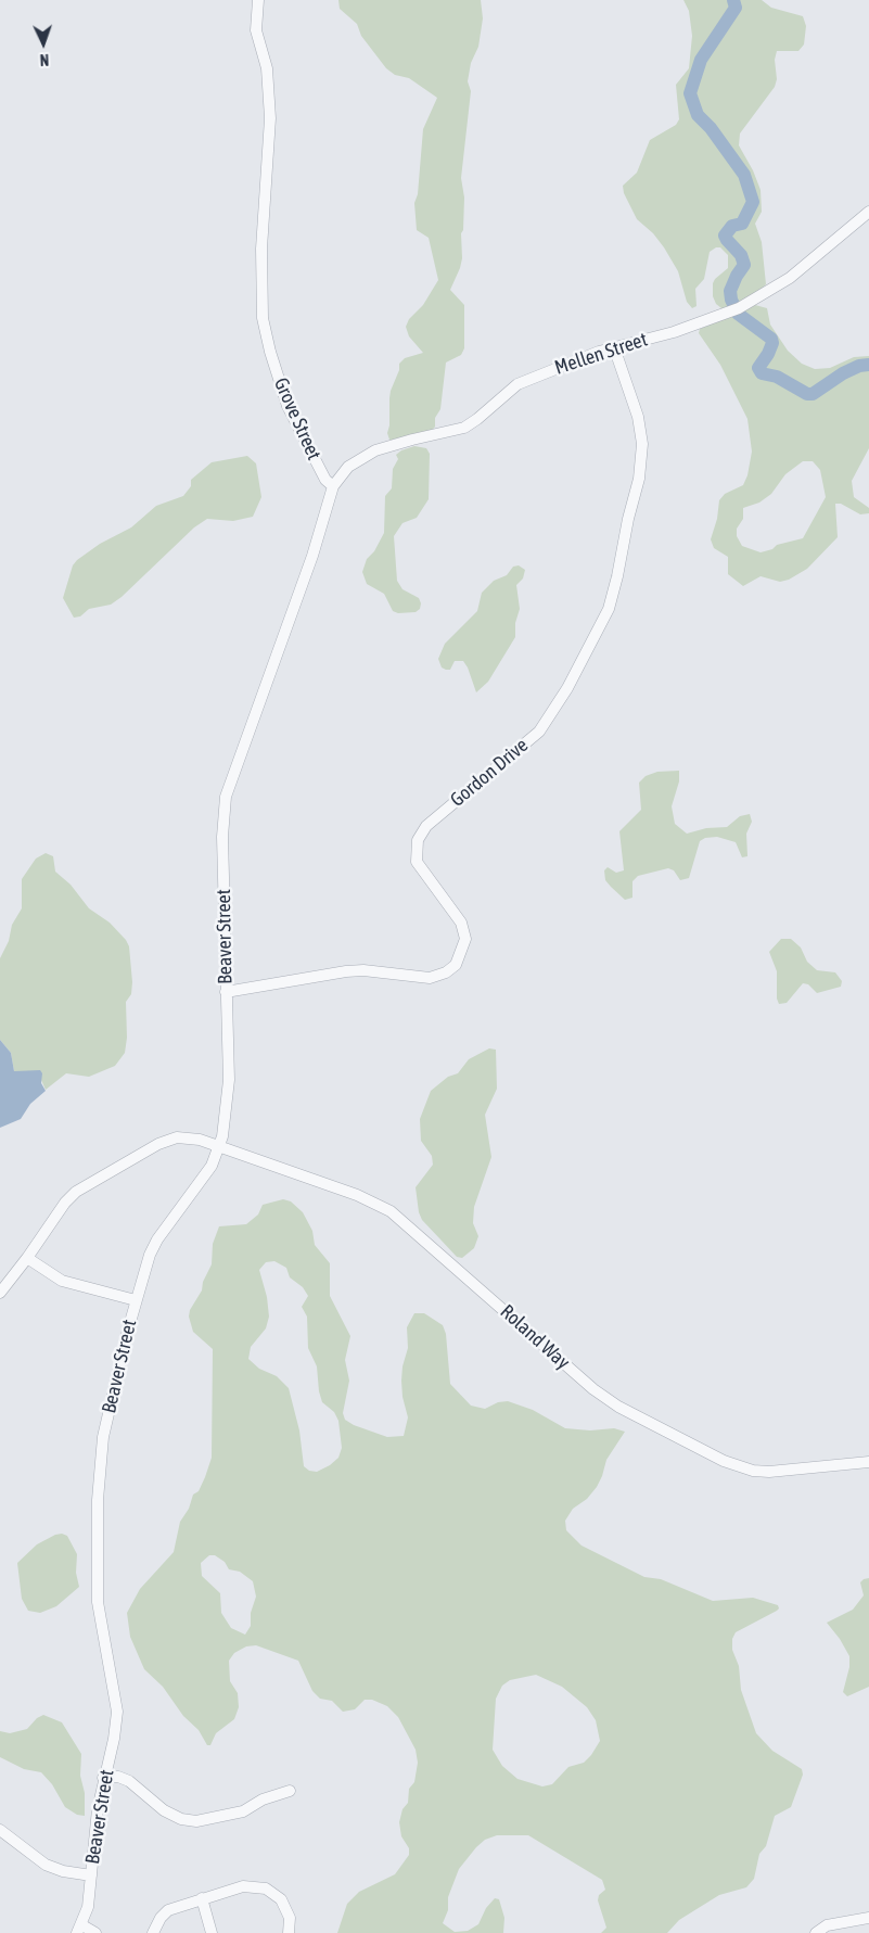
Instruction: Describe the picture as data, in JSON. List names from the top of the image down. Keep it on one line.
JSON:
{"streets":{"street":["Mellen Street","Grove Street","Gordon Drive","Beaver Street","Roland Way"]},"crossings":[["Mellen Street","Grove Street"],["Mellen Street","Gordon Drive"],["Mellen Street","Beaver Street"],["Grove Street","Beaver Street"],["Gordon Drive","Beaver Street"],["Beaver Street","Roland Way"]],"north":"bottom"}
